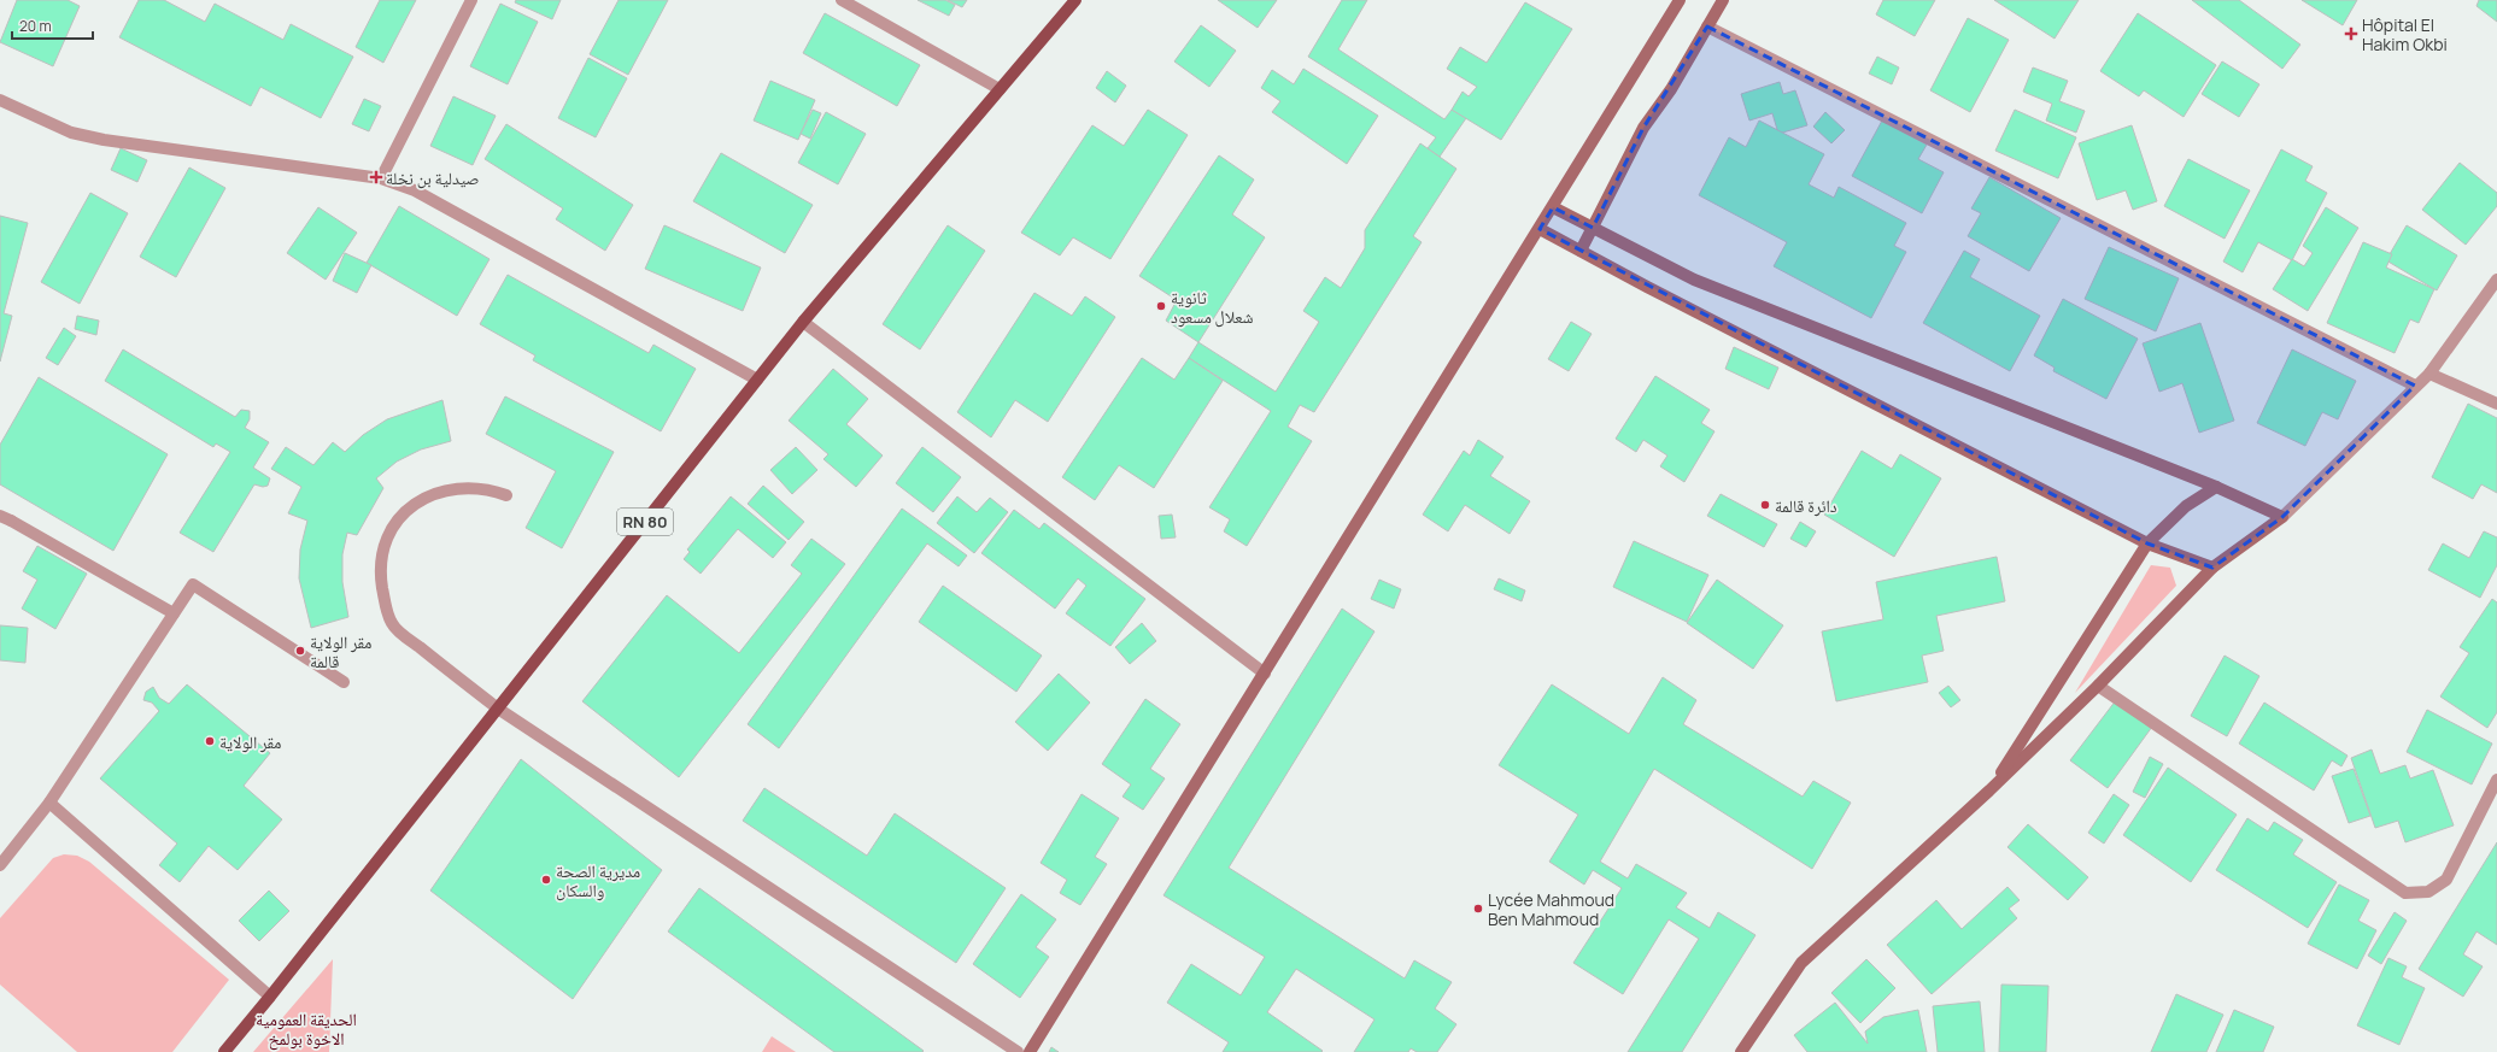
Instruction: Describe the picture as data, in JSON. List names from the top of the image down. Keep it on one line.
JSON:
{"streets":{"main road":["RN 80"]},"parks":["الحديقة العمومية الاخوة بولمخ"],"places":{"health":["Hôpital El Hakim Okbi","صيدلية بن نخلة"],"other":["ثانوية شعلال مسعود","دائرة قالمة","مقر الولاية قالمة","مقر الولاية","مديرية الصحة والسكان","Lycée Mahmoud Ben Mahmoud"]},"scale_bar":"20 m"}
